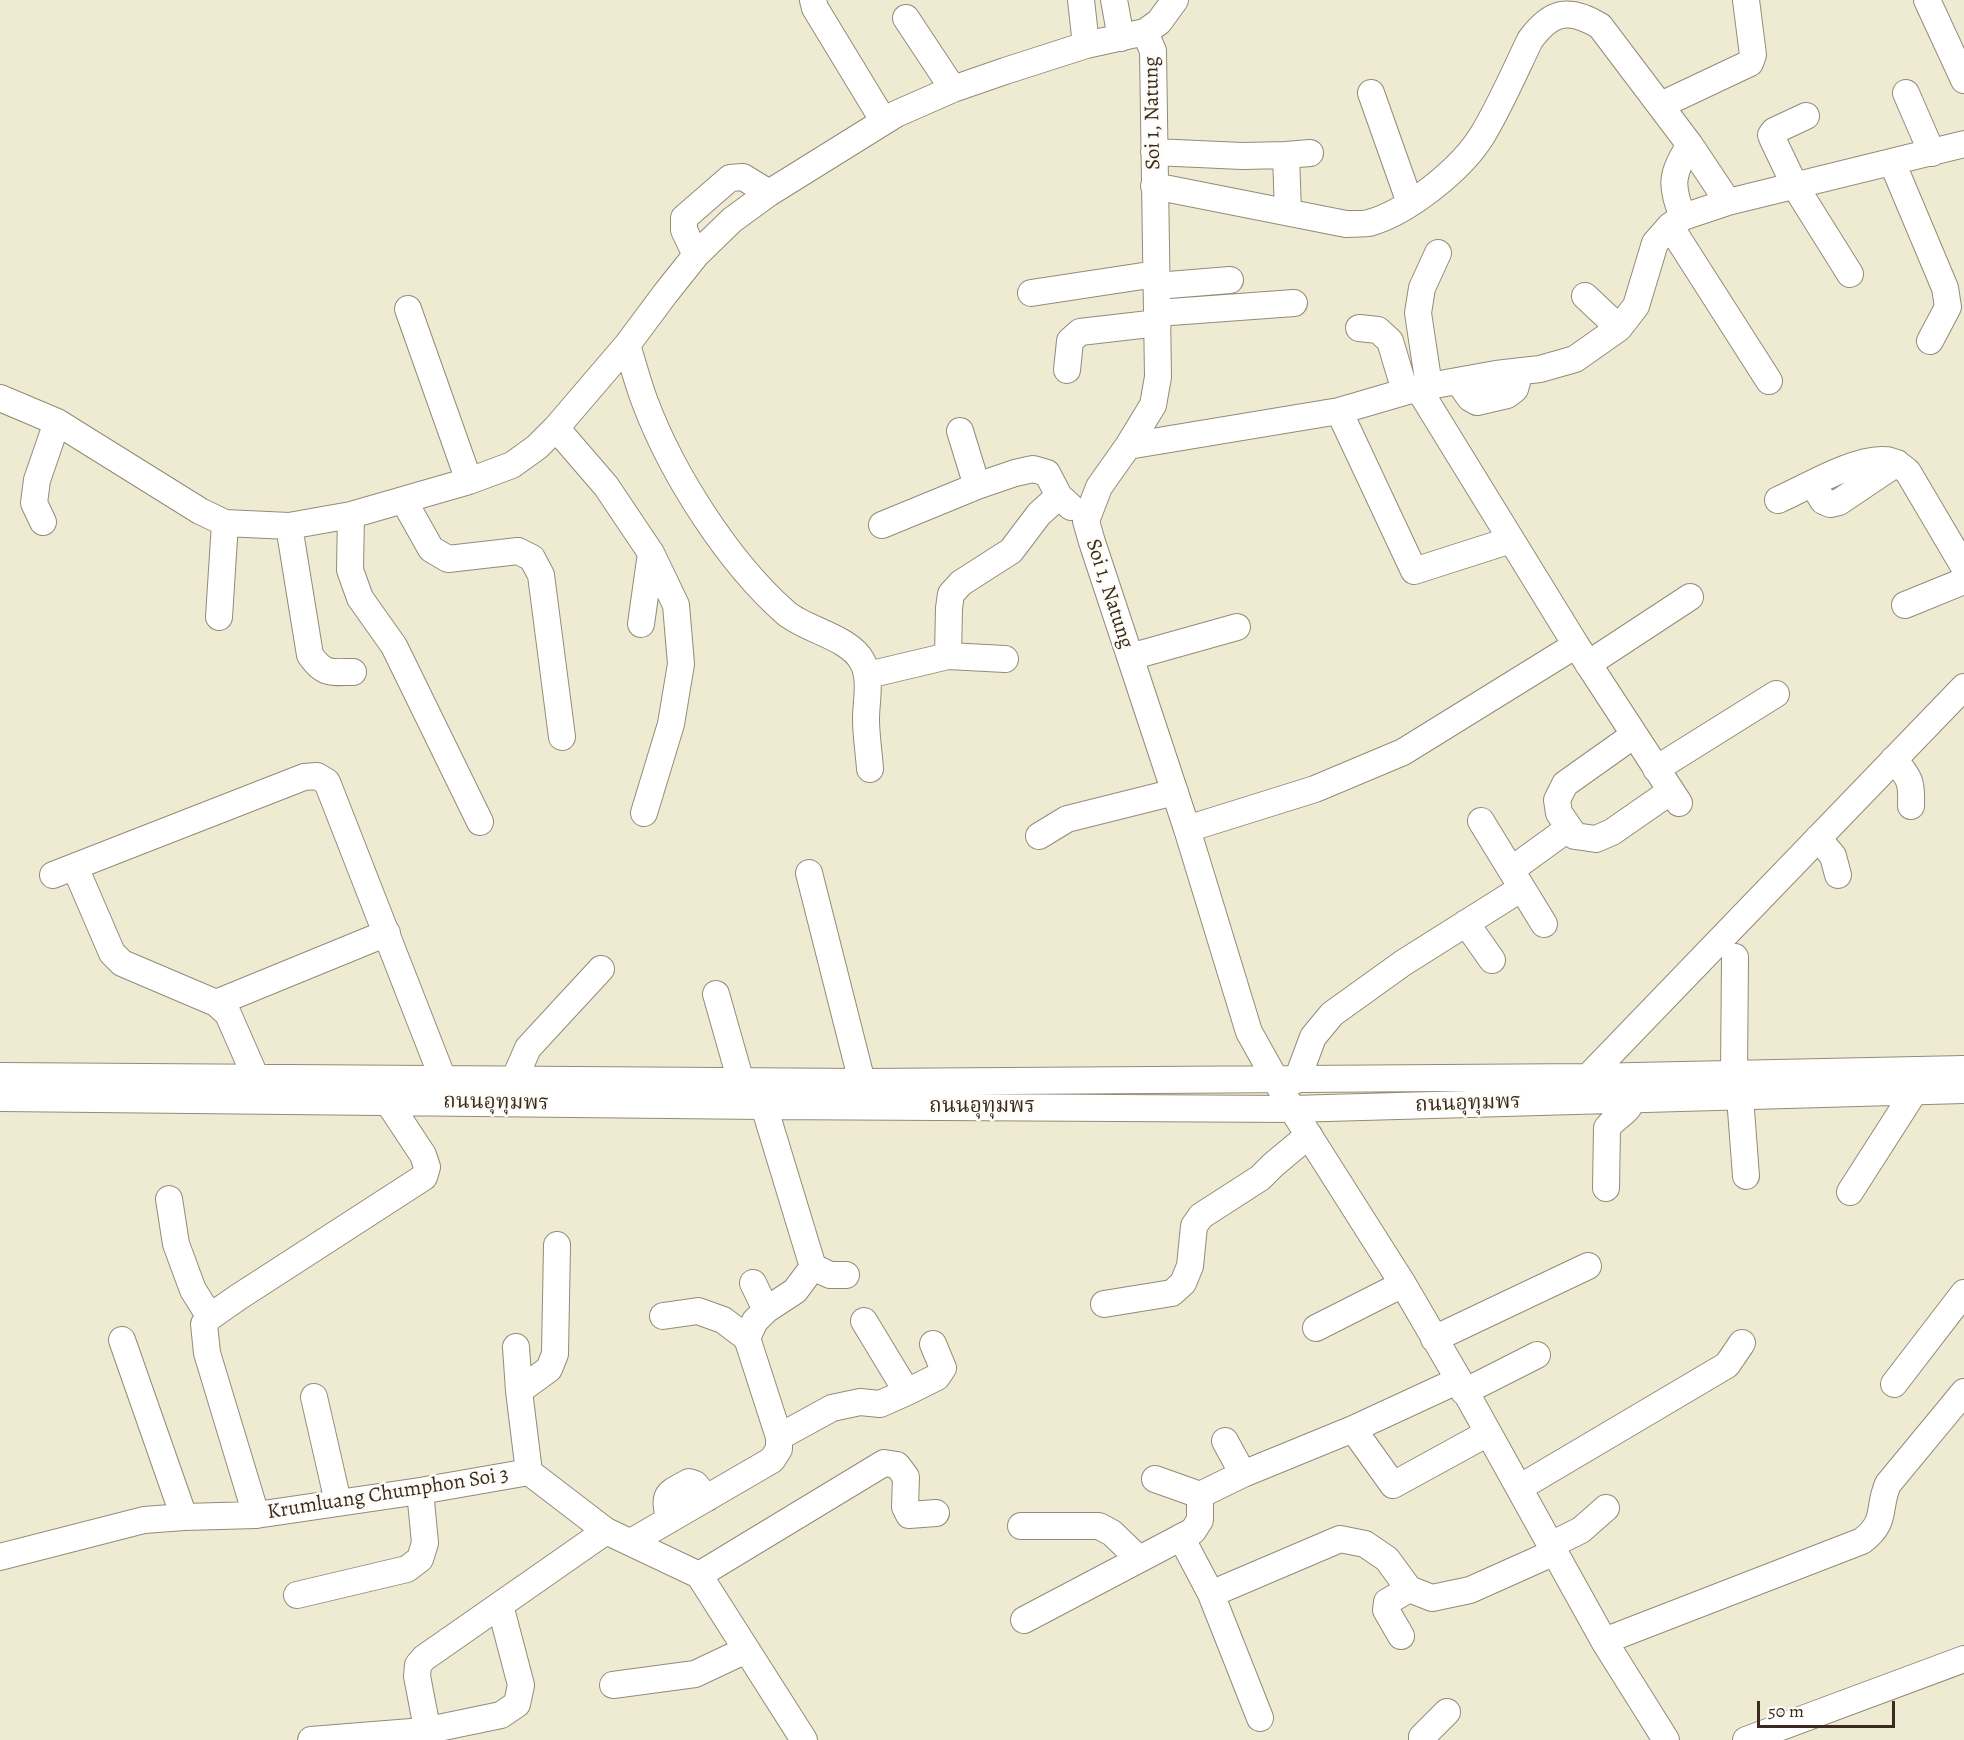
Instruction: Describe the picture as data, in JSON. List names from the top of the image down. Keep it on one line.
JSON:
{"streets":{"street":["Soi 1, Natung","ถนนอุทุมพร","Krumluang Chumphon Soi 3"]},"crossings":[["Soi 1, Natung","ถนนอุทุมพร"]],"scale_bar":"50 m"}
